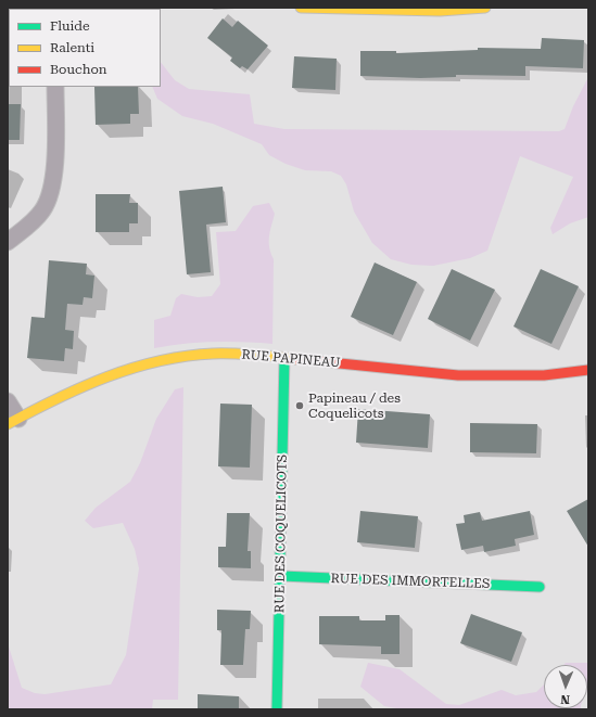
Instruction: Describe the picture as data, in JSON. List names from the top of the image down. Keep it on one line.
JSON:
{"streets":{"street":["RUE PAPINEAU","RUE DES COQUELICOTS","RUE DES IMMORTELLES"]},"crossings":[["RUE PAPINEAU","RUE DES COQUELICOTS"],["RUE DES COQUELICOTS","RUE DES IMMORTELLES"]],"places":["Papineau / des Coquelicots"],"legend":["Fluide","Ralenti","Bouchon"],"north":"bottom"}
